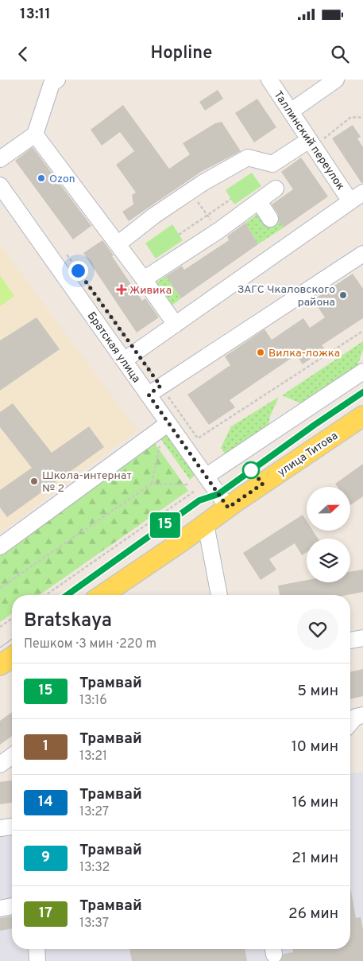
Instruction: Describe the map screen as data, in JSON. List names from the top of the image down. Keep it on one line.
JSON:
{"streets":{"main road":["улица Титова"],"street":["Таллинский переулок","Братская улица"]},"crossings":[["Братская улица","улица Титова"]],"places":{"other":["Ozon","ЗАГС Чкаловского района","Вилка-ложка","Школа-интернат № 2"],"health":["Живика"]},"lines":["tram line 15"],"north":"right","page":{"status":"13:11","header":"Hopline","on_map":"15","heading":["Bratskaya","Пешком · 3 мин · 220 m"],"list":[{"mark":"15","name":"Трамвай","note":"13:16","value":"5 мин"},{"mark":"1","name":"Трамвай","note":"13:21","value":"10 мин"},{"mark":"14","name":"Трамвай","note":"13:27","value":"16 мин"},{"mark":"9","name":"Трамвай","note":"13:32","value":"21 мин"},{"mark":"17","name":"Трамвай","note":"13:37","value":"26 мин"}]}}
